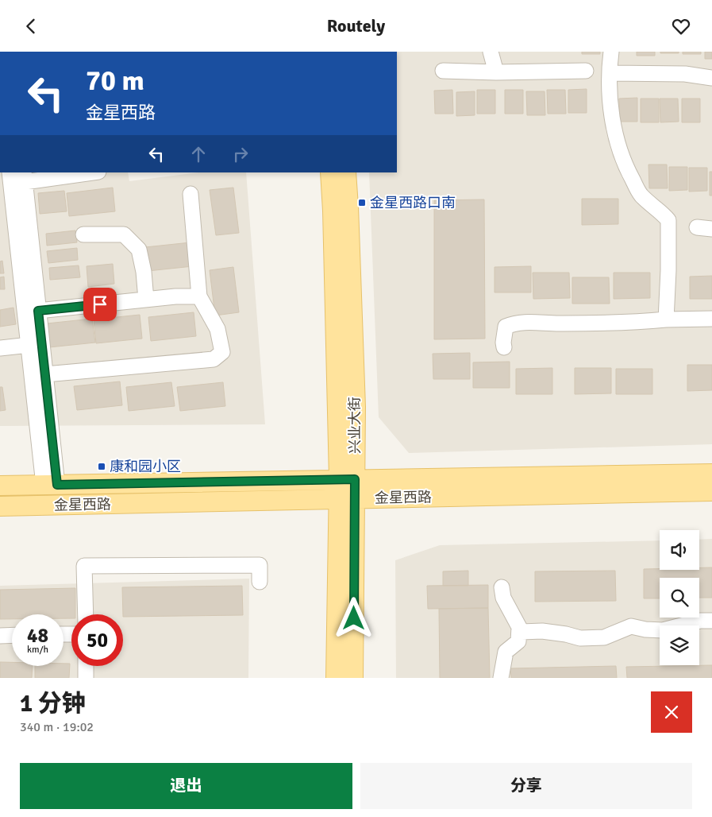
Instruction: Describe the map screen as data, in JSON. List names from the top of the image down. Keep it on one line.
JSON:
{"streets":{"main road":["兴业大街","金星西路"]},"crossings":[["兴业大街","金星西路"]],"places":{"transit":["金星西路口南","康和园小区"]},"page":{"header":"Routely","turn":["70 m","金星西路"],"speed":"48 km/h","limit":"50","heading":["1 分钟","340 m · 19:02"],"buttons":["退出","分享"]}}
